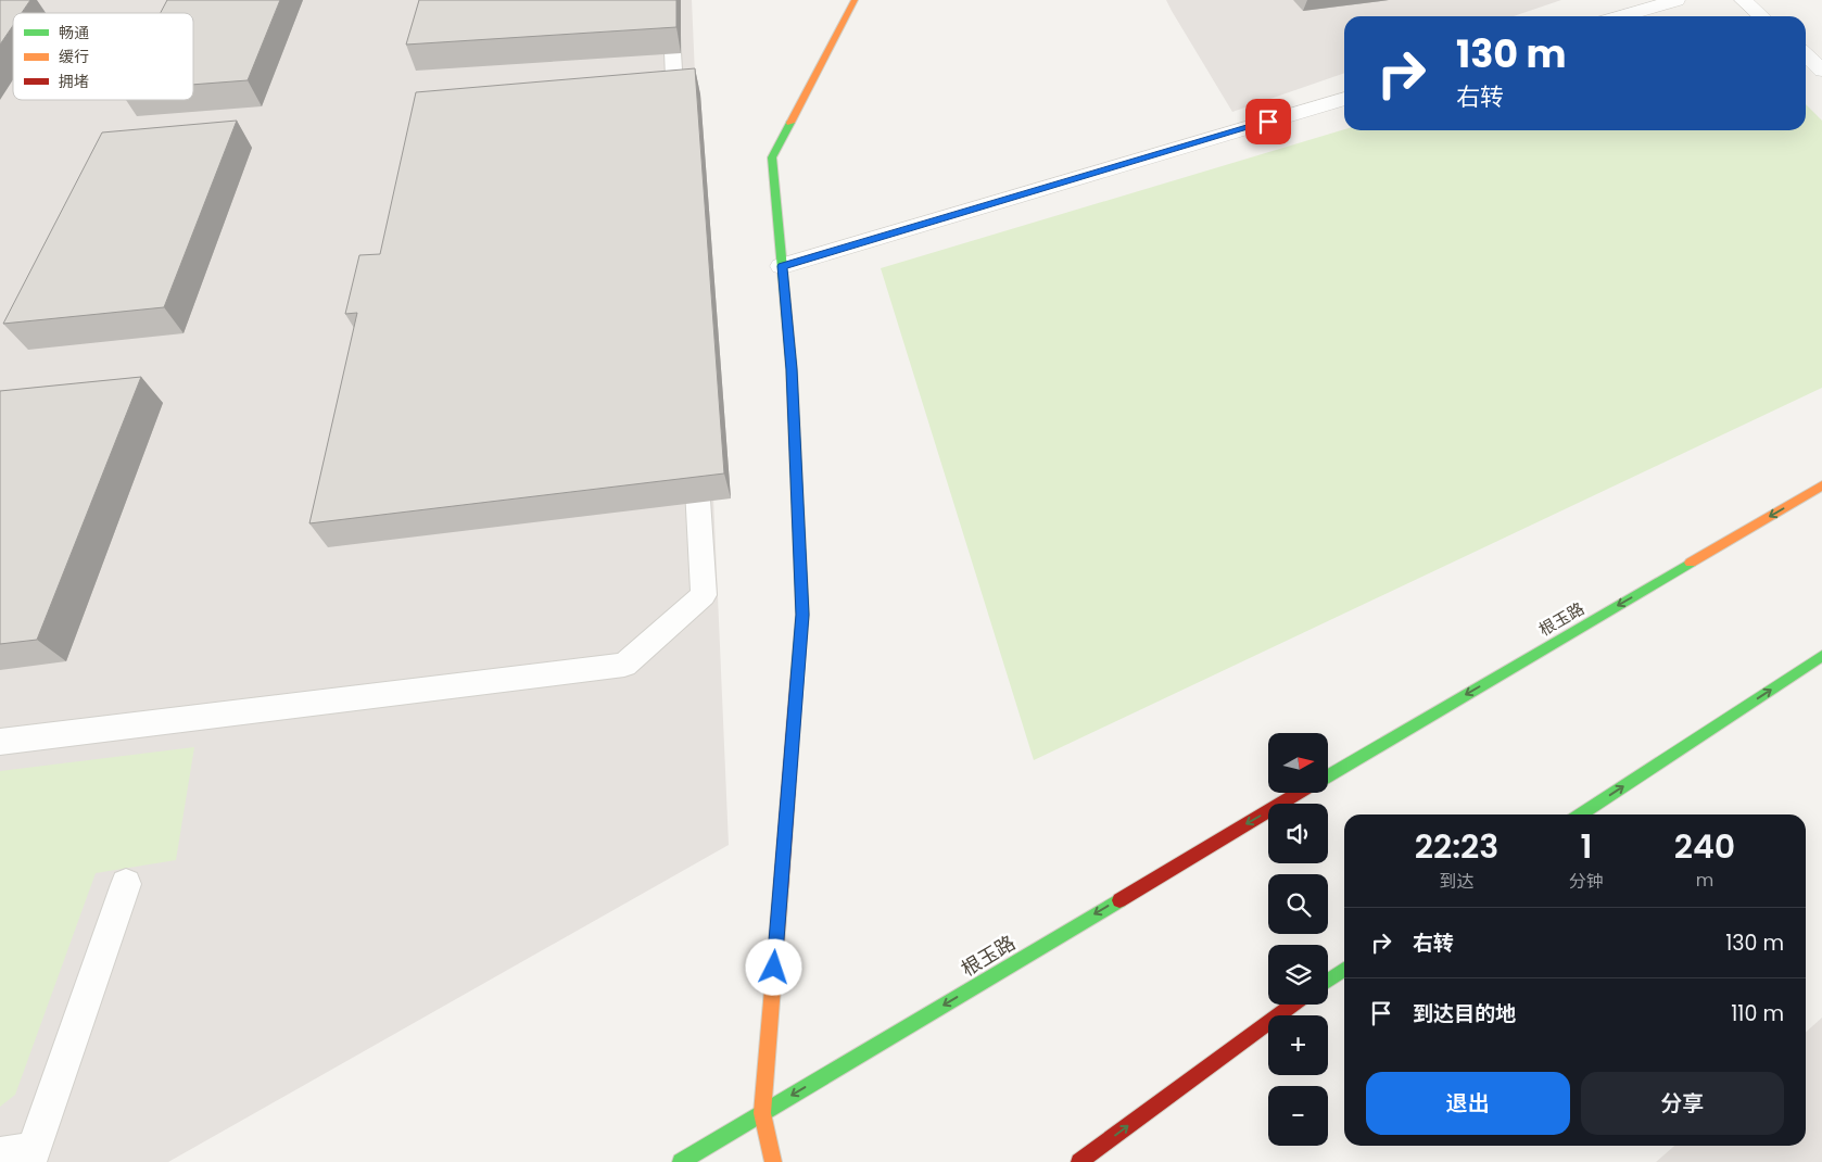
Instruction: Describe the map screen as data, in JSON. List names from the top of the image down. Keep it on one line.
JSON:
{"streets":{"main road":["根玉路"]},"one_way":["根玉路"],"legend":["畅通","缓行","拥堵"],"north":"right","page":{"turn":["130 m","右转"],"map_buttons":["+","−"],"eta":["22:23","到达","1","分钟","240","m"],"list":[{"name":"右转","value":"130 m"},{"name":"到达目的地","value":"110 m"}],"buttons":["退出","分享"]}}
